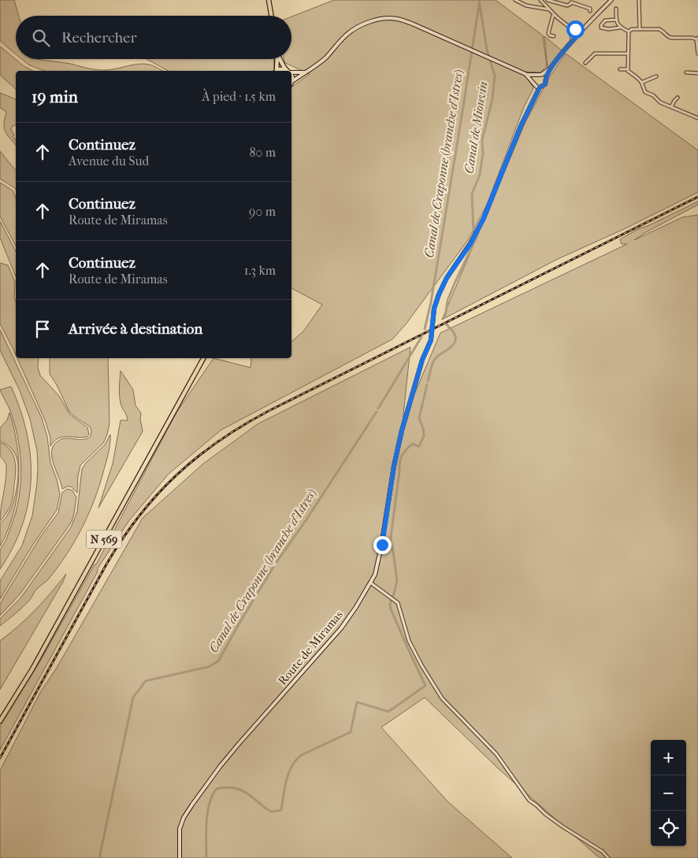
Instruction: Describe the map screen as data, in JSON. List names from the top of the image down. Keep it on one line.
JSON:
{"streets":{"main road":["N 569","Route de Miramas"]},"water":["Canal de Miouvin","Canal de Craponne (branche d'Istres)"],"page":{"search":"Rechercher","heading":["19 min","À pied · 1.5 km"],"list":[["Continuez","Avenue du Sud","80 m"],["Continuez","Route de Miramas","90 m"],["Continuez","Route de Miramas","1.3 km"],"Arrivée à destination"],"map_buttons":["+","−"]}}
